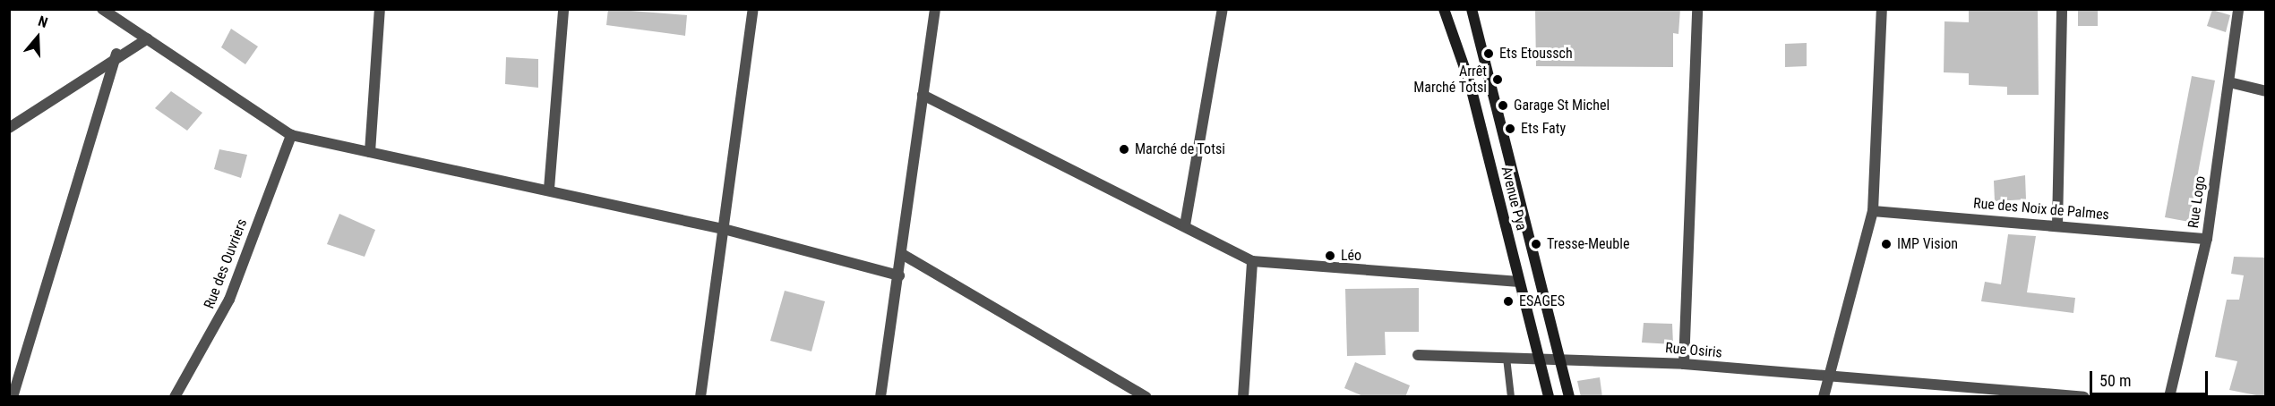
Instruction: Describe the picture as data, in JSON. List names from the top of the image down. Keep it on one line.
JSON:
{"streets":{"main road":["Avenue Pya"],"street":["Rue Logo","Rue des Noix de Palmes","Rue des Ouvriers","Rue Osiris"]},"crossings":[["Avenue Pya","Rue Osiris"],["Rue Logo","Rue des Noix de Palmes"]],"places":["Ets Etoussch","Arrêt Marché Totsi","Garage St Michel","Ets Faty","Marché de Totsi","Tresse-Meuble","IMP Vision","Léo","ESAGES"],"scale_bar":"50 m","north":"top"}
